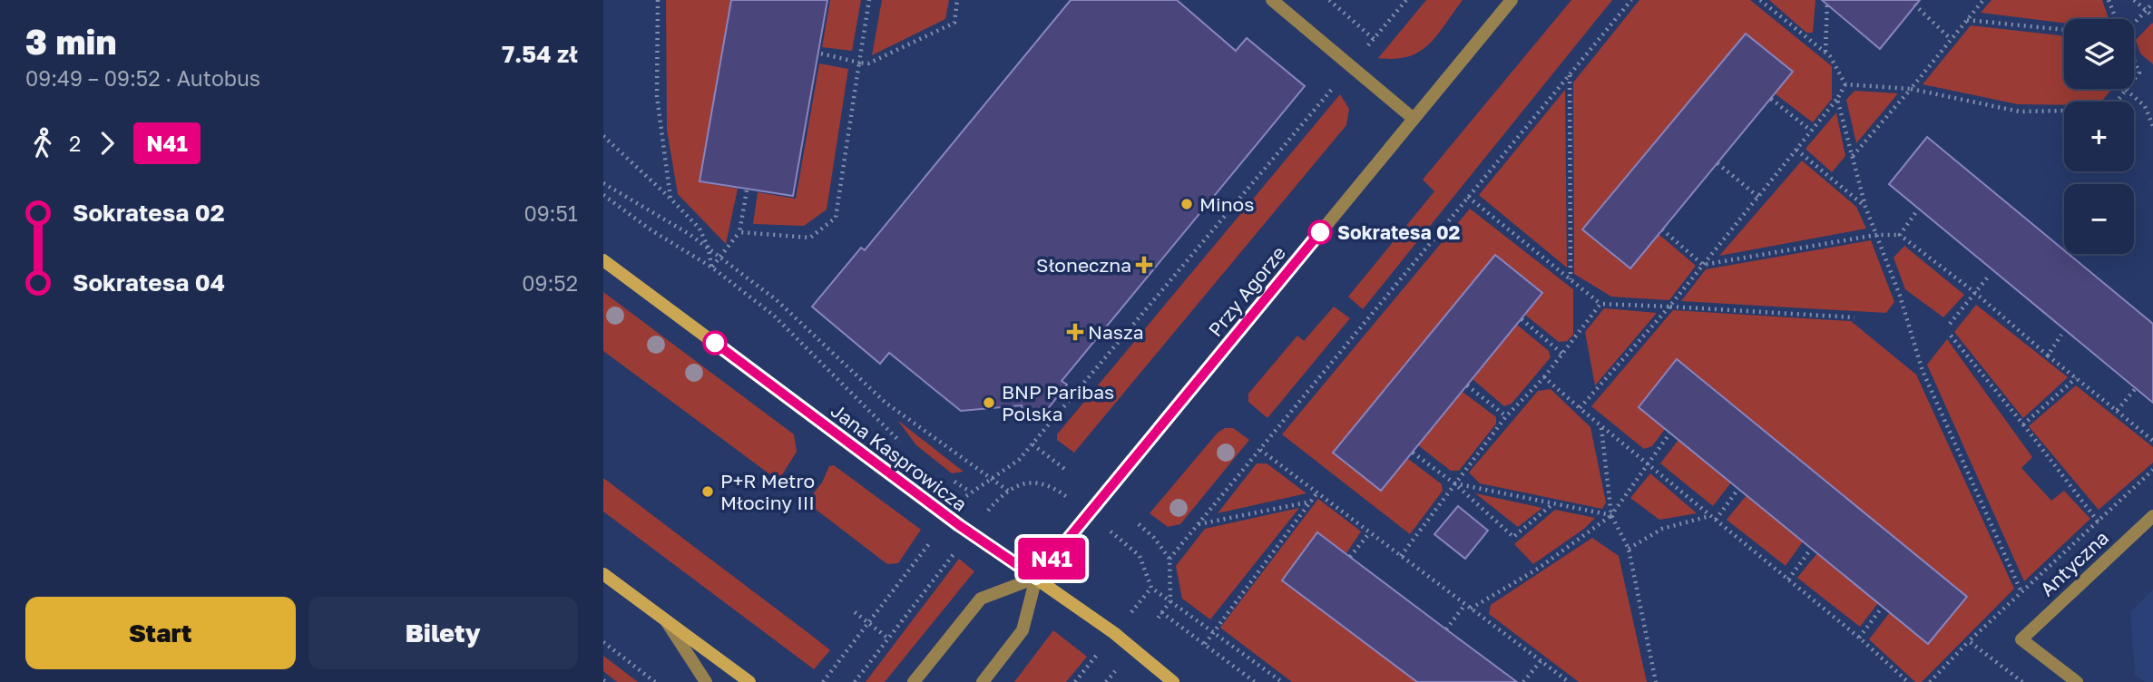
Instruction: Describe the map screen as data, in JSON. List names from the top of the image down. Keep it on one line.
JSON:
{"streets":{"main road":["Jana Kasprowicza"],"street":["Przy Agorze","Antyczna"]},"crossings":[["Przy Agorze","Jana Kasprowicza"]],"places":{"other":["Minos","Sokratesa 02","BNP Paribas Polska","P+R Metro Młociny III"],"health":["Słoneczna","Nasza"]},"lines":["bus line N41"],"page":{"heading":["3 min","09:49 – 09:52 · Autobus","7.54 zł"],"on_map":"N41","map_buttons":["+","−"],"legs":["2","N41"],"list":[{"name":"Sokratesa 02","value":"09:51"},{"name":"Sokratesa 04","value":"09:52"}],"buttons":["Start","Bilety"]}}
